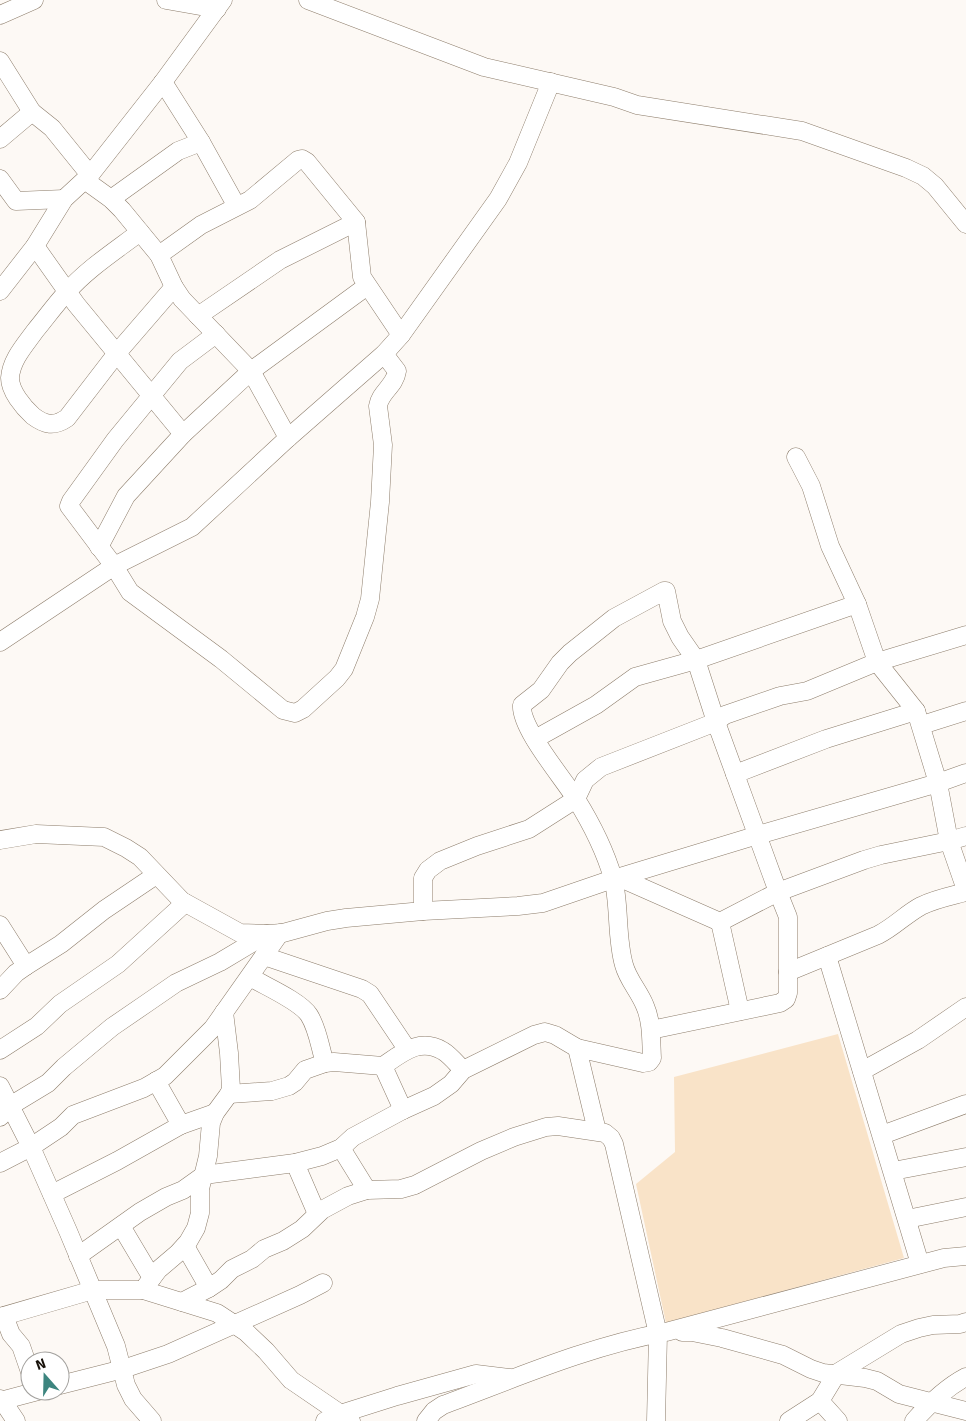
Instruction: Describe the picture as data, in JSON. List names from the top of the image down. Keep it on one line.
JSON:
{"north":"top"}
